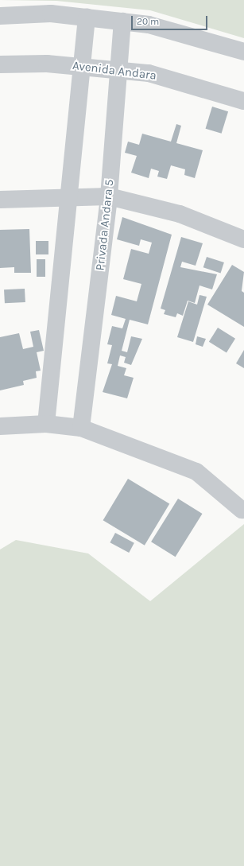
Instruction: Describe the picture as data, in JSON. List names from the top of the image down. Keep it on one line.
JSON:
{"streets":{"street":["Avenida Andara","Privada Andara 5"]},"crossings":[["Avenida Andara","Privada Andara 5"]],"scale_bar":"20 m"}
